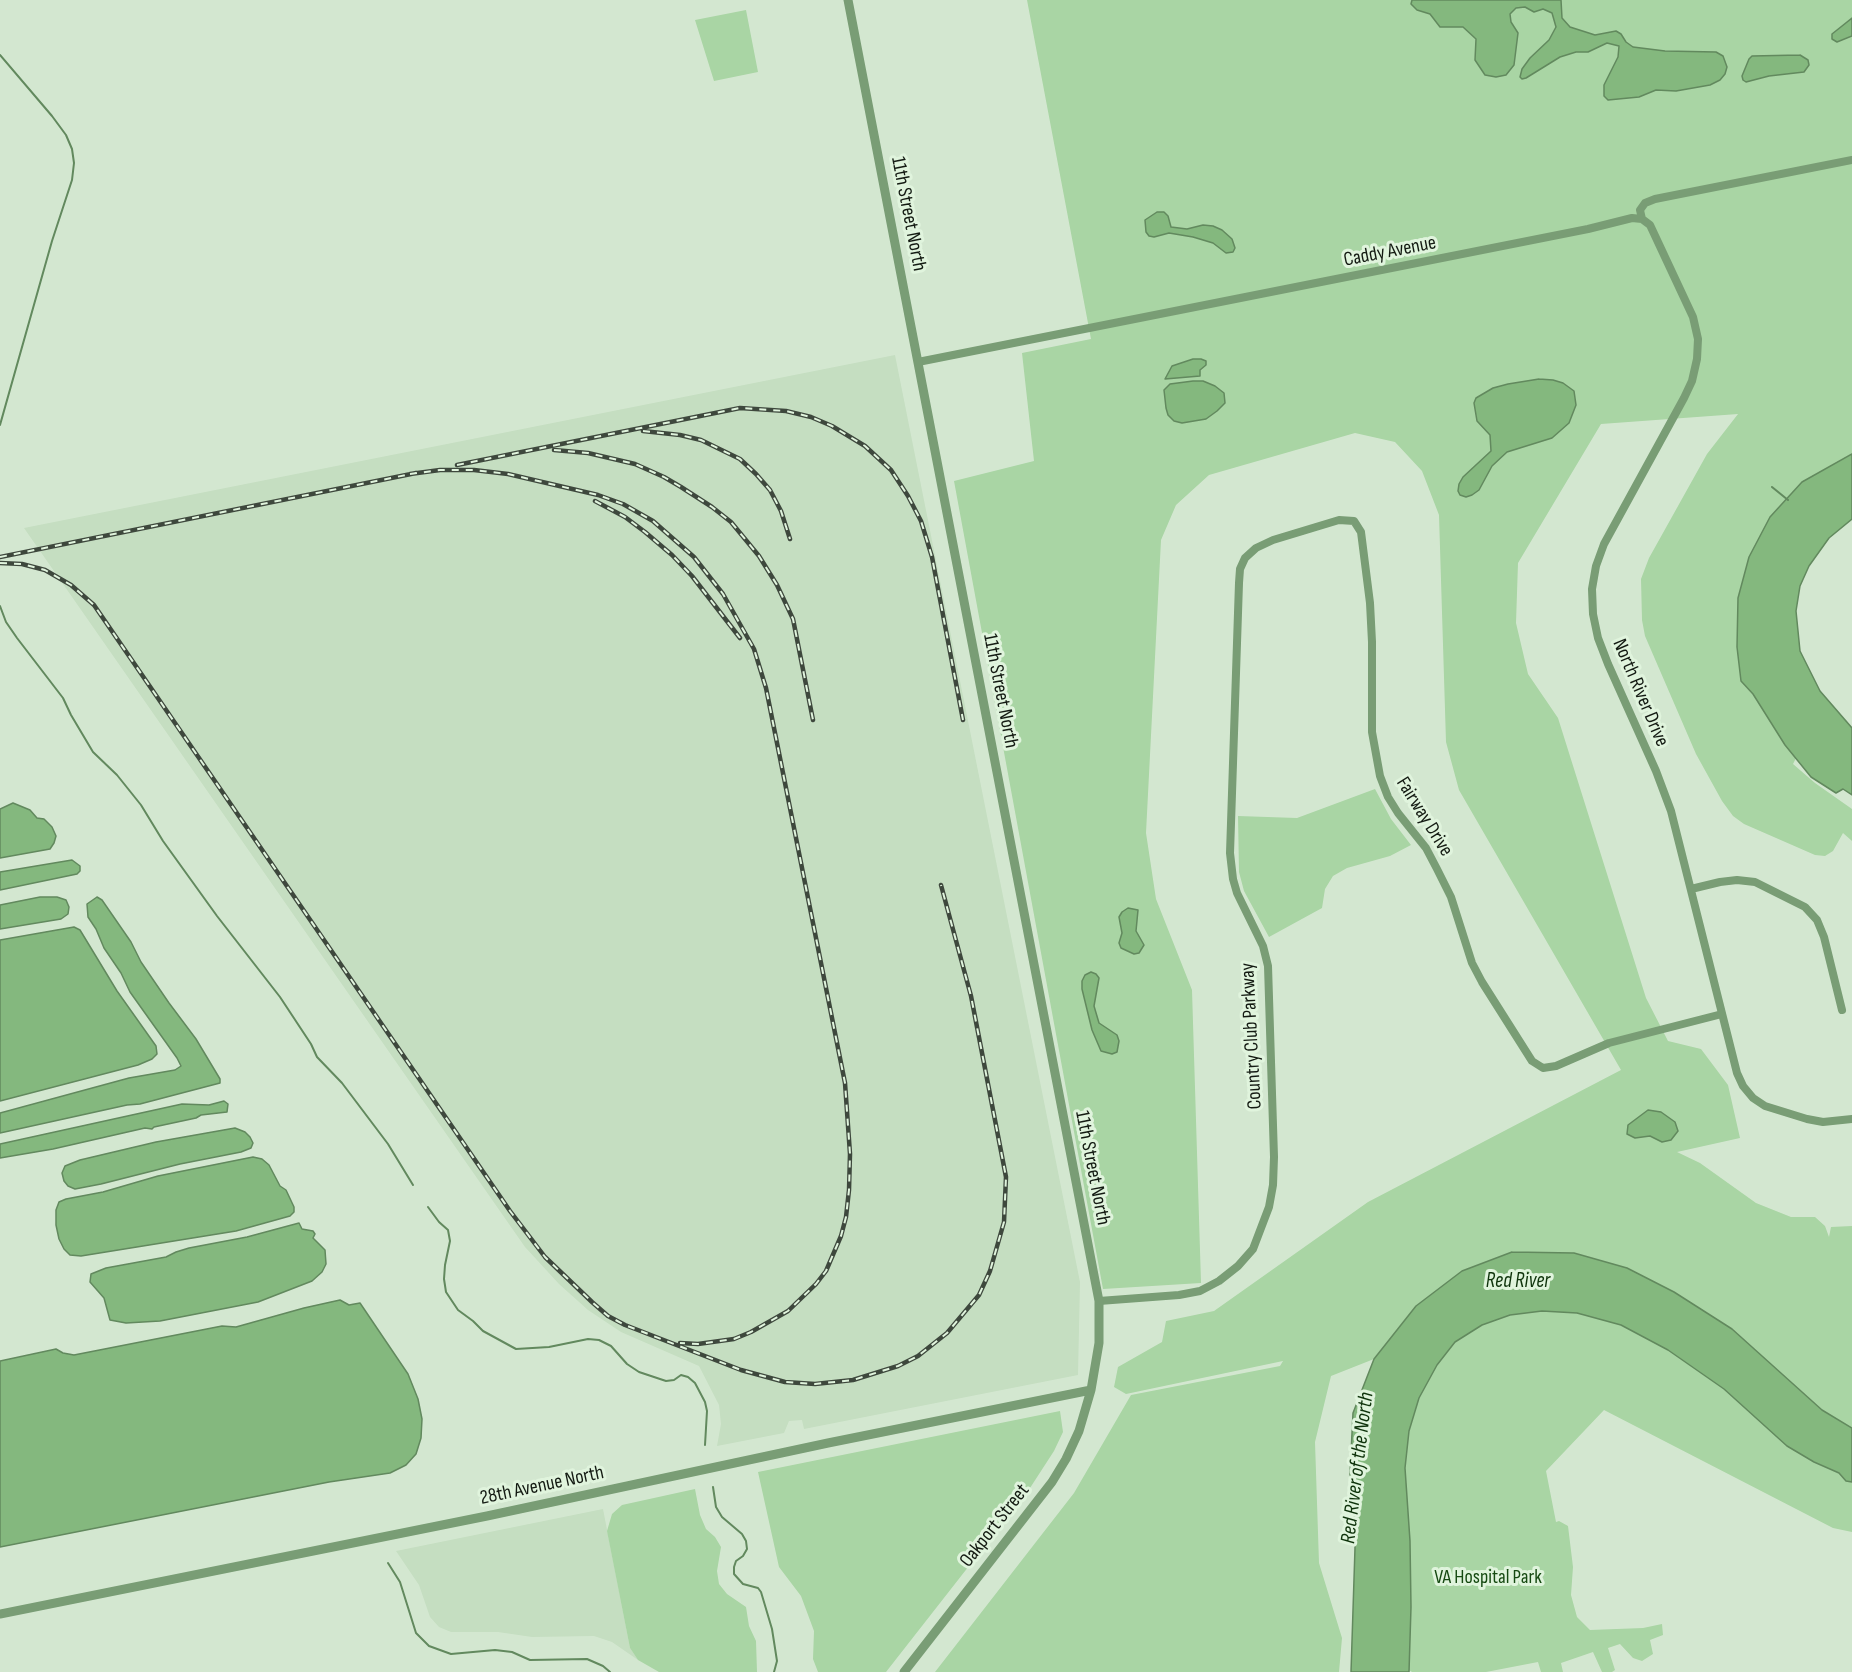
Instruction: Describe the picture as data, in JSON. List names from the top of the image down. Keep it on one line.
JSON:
{"streets":{"street":["11th Street North","Caddy Avenue","North River Drive","Fairway Drive","Country Club Parkway","28th Avenue North","Oakport Street"]},"crossings":[["11th Street North","Caddy Avenue"],["11th Street North","Country Club Parkway"],["11th Street North","28th Avenue North"],["11th Street North","Oakport Street"],["Caddy Avenue","North River Drive"],["North River Drive","Fairway Drive"],["Fairway Drive","Country Club Parkway"],["28th Avenue North","Oakport Street"]],"water":["Red River","Red River of the North"],"parks":["VA Hospital Park"]}
